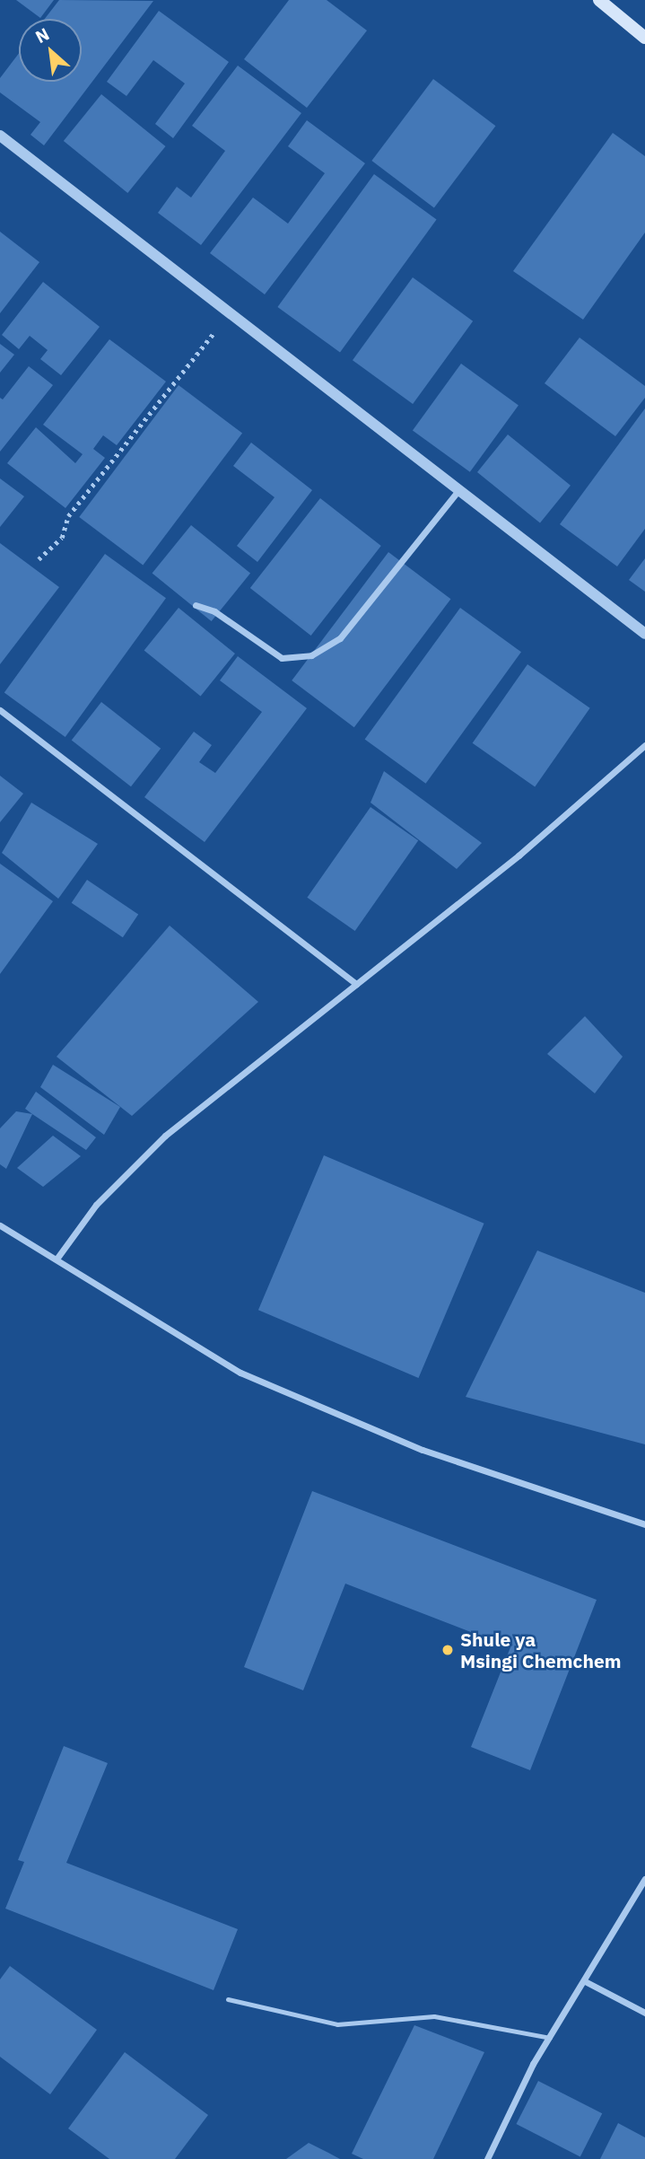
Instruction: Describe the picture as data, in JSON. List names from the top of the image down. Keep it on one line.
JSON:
{"places":["Shule ya Msingi Chemchem"],"north":"top left"}
